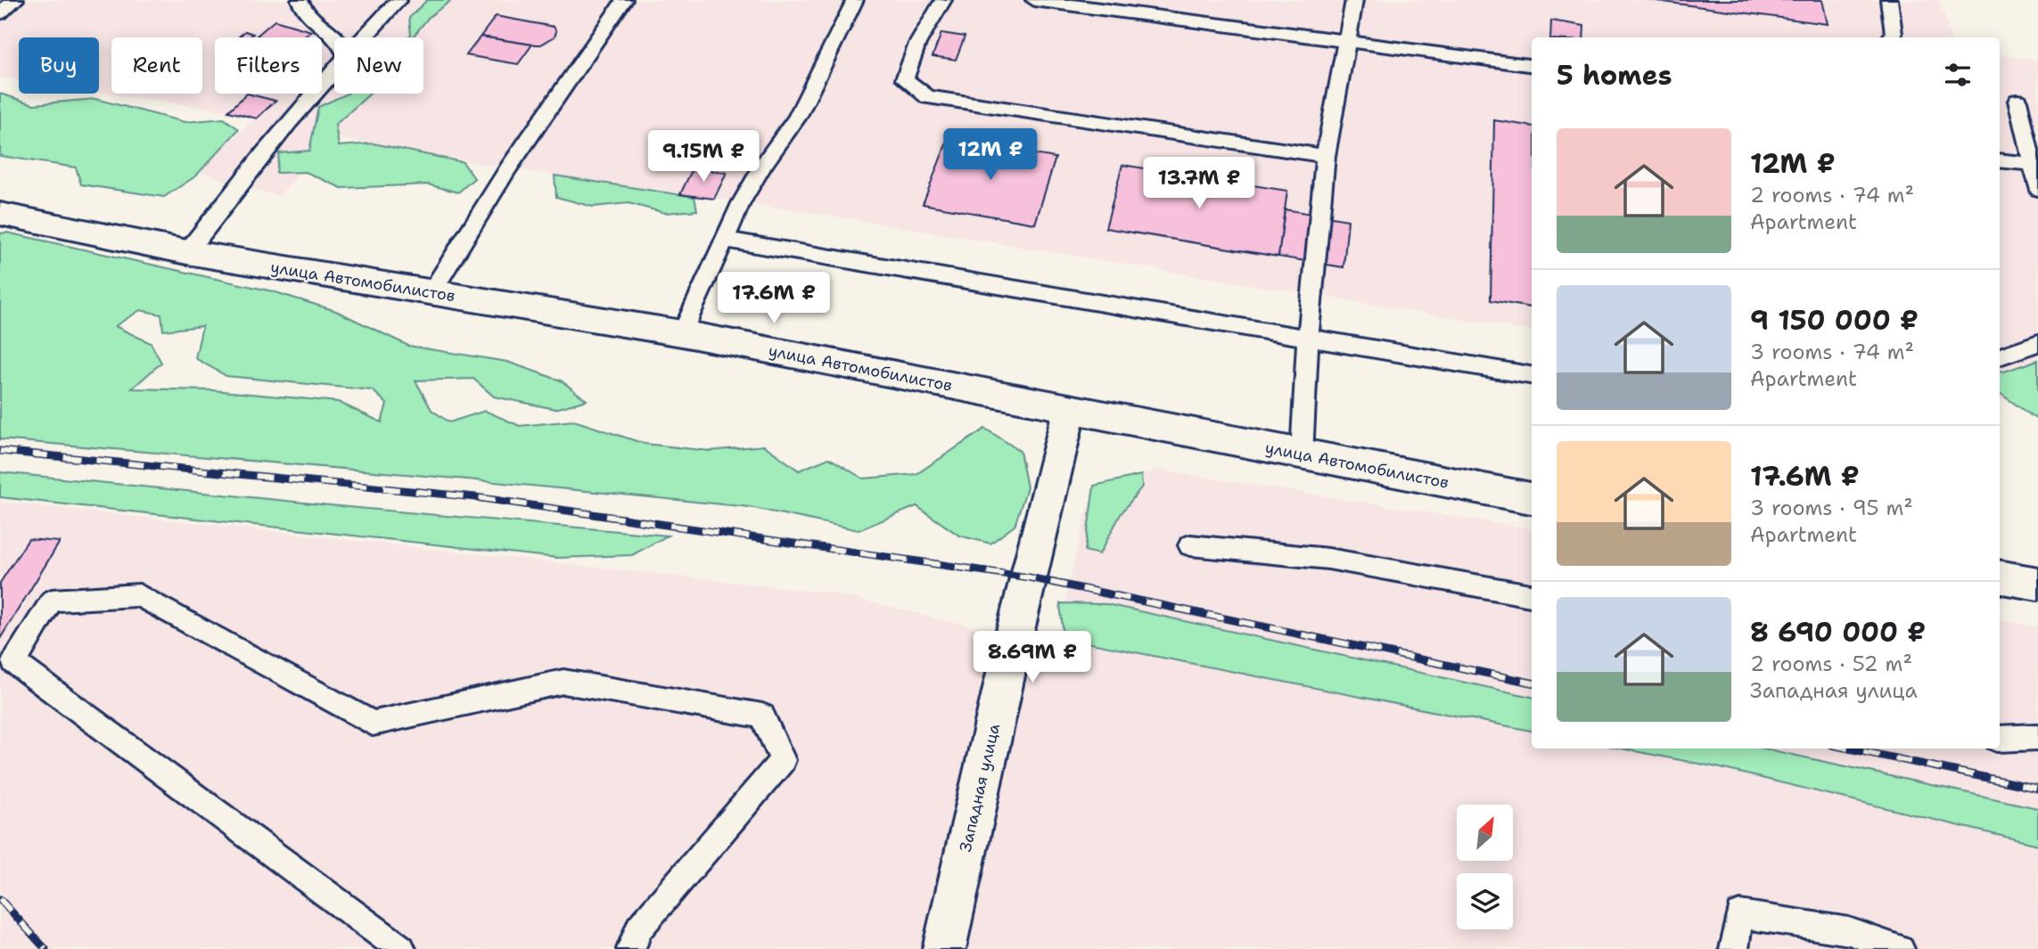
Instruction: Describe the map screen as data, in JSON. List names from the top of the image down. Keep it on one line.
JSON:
{"streets":{"street":["улица Автомобилистов","Западная улица"]},"crossings":[["улица Автомобилистов","Западная улица"]],"north":"top right","page":{"chip":["Buy","Rent","Filters","New"],"heading":"5 homes","list":[{"name":"12M ₽","note":"2 rooms · 74 m² · Apartment"},{"name":"9 150 000 ₽","note":"3 rooms · 74 m² · Apartment"},{"name":"17.6M ₽","note":"3 rooms · 95 m² · Apartment"},{"name":"8 690 000 ₽","note":"2 rooms · 52 m² · Западная улица"}],"price":["12M ₽","9.15M ₽","13.7M ₽","17.6M ₽","8.69M ₽"]}}
